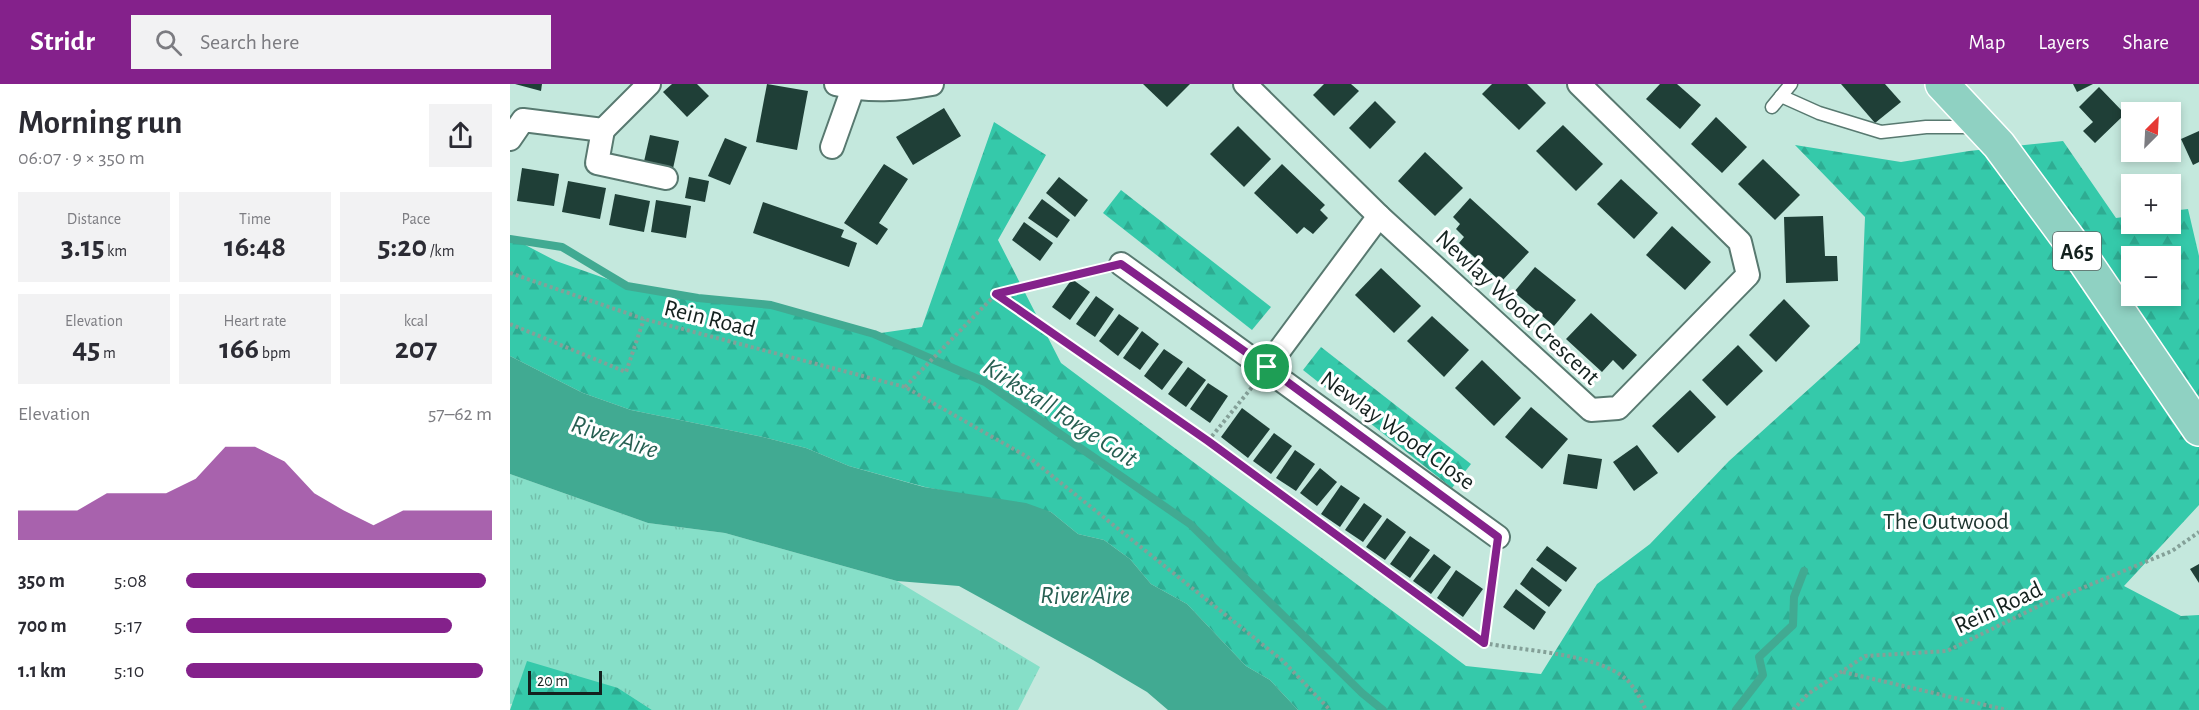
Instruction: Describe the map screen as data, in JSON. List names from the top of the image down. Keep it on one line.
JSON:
{"streets":{"main road":["A65"],"street":["Newlay Wood Crescent","Newlay Wood Close"],"path":["Rein Road"]},"water":["Kirkstall Forge Goit","River Aire"],"parks":["The Outwood"],"scale_bar":"20 m","north":"top right","page":{"header":"Stridr","search":"Search here","nav":["Map","Layers","Share"],"heading":["Morning run","06:07 · 9 × 350 m"],"map_buttons":["+","−"],"stats":[["Distance","3.15 km"],["Time","16:48"],["Pace","5:20 /km"],["Elevation","45 m"],["Heart rate","166 bpm"],["kcal","207"]],"chart":["Elevation","57–62 m"],"list":[{"name":"350 m","note":"5:08"},{"name":"700 m","note":"5:17"},{"name":"1.1 km","note":"5:10"}],"scale":"20 m"}}
